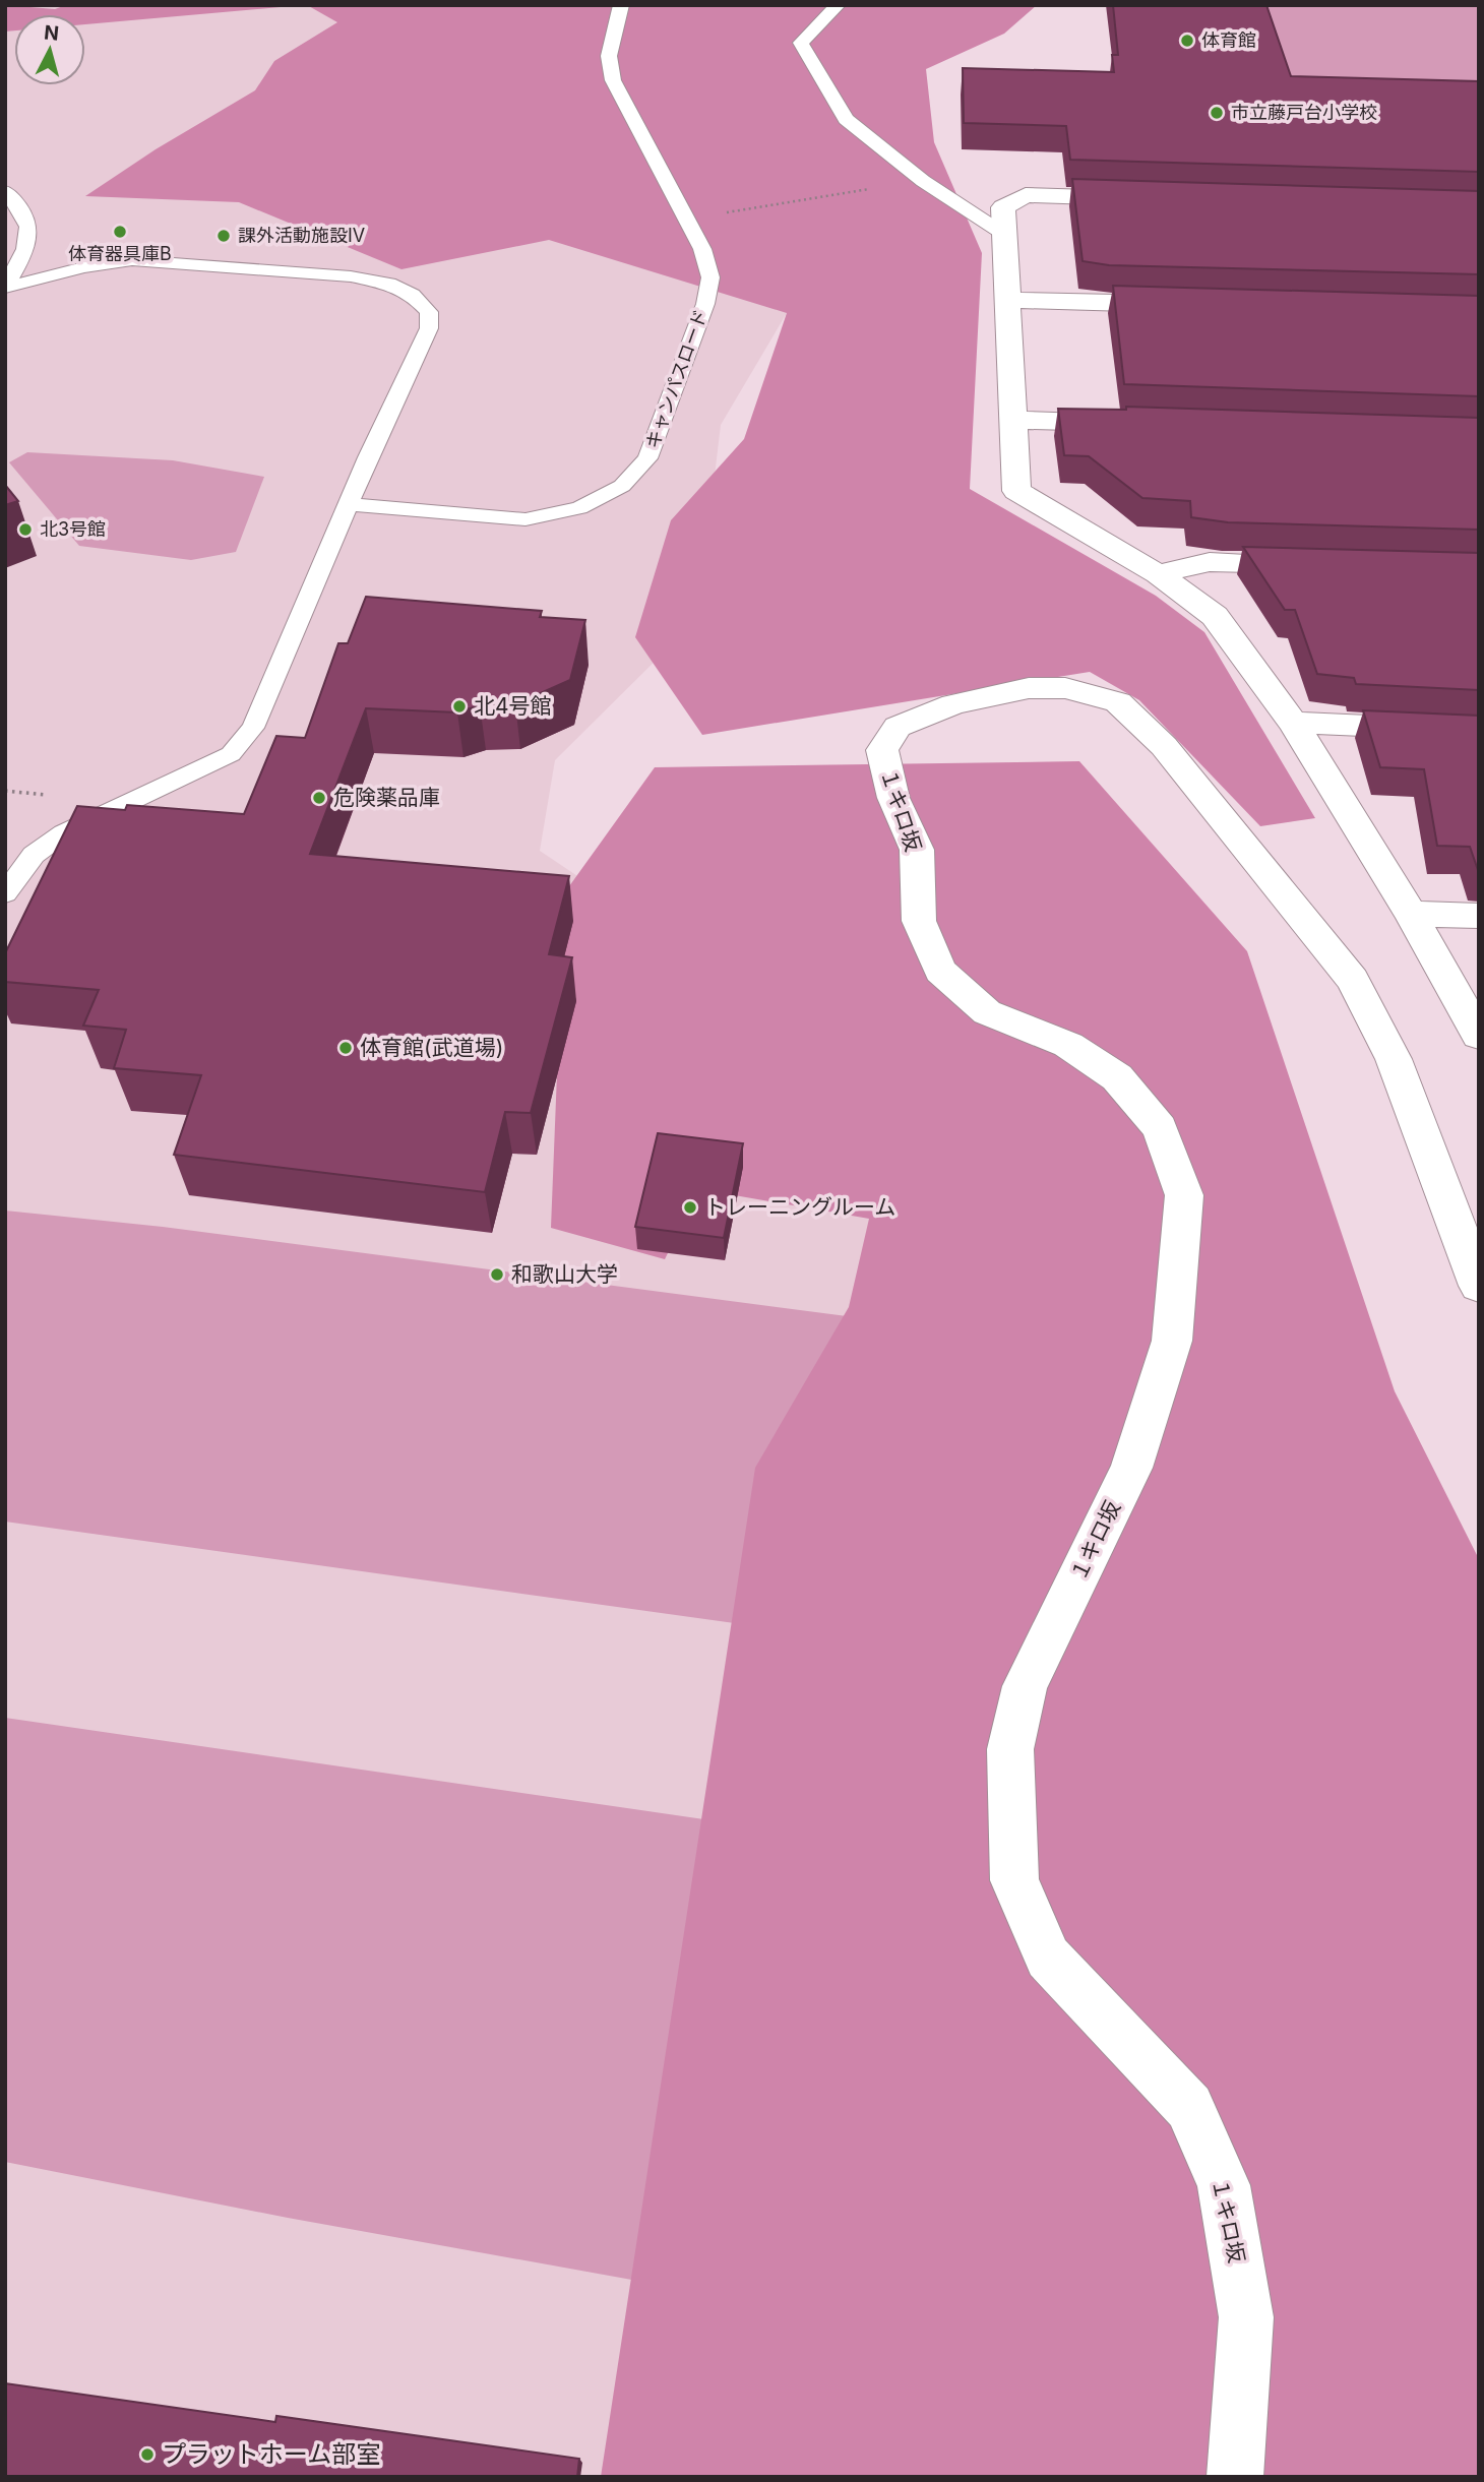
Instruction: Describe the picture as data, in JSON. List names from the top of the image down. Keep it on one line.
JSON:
{"streets":{"street":["１キロ坂"],"lane":["キャンパスロード"]},"places":["体育館","市立藤戸台小学校","体育器具庫B","課外活動施設IV","北3号館","北4号館","危険薬品庫","体育館(武道場)","トレーニングルーム","和歌山大学","プラットホーム部室"],"north":"top"}
